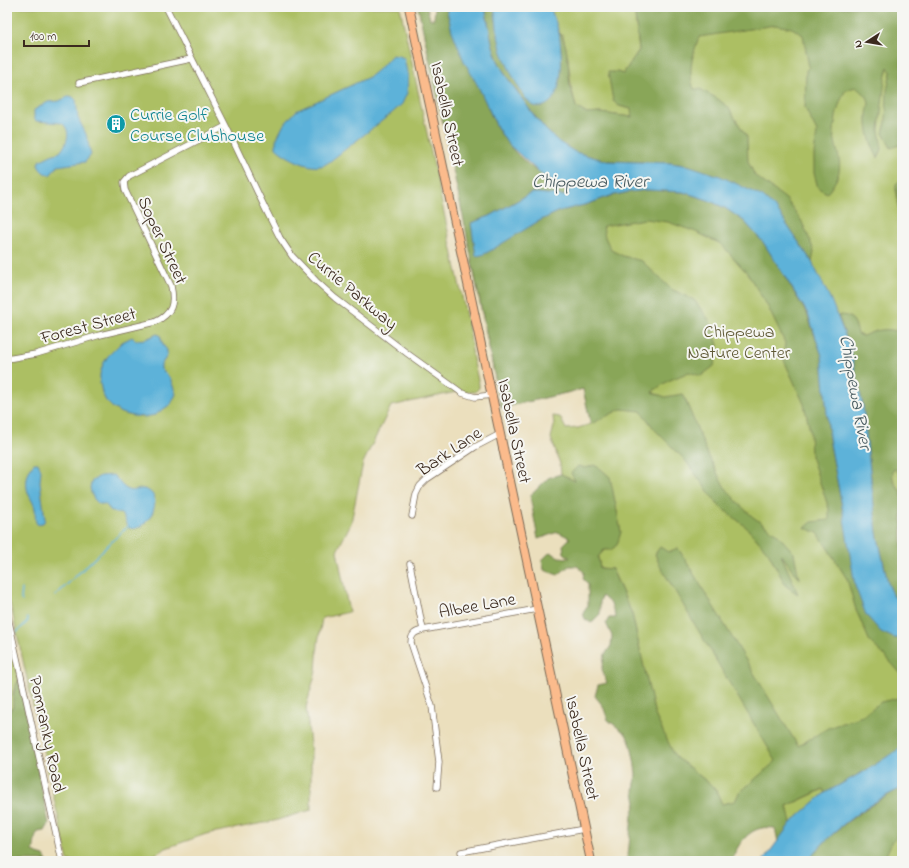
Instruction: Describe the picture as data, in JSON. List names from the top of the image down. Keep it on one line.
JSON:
{"streets":{"highway":["Isabella Street"],"street":["Soper Street","Currie Parkway","Forest Street","Bark Lane","Albee Lane","Pomranky Road"]},"crossings":[["Isabella Street","Currie Parkway"],["Isabella Street","Bark Lane"],["Isabella Street","Albee Lane"],["Soper Street","Currie Parkway"],["Soper Street","Forest Street"]],"water":["Chippewa River"],"parks":["Chippewa Nature Center"],"places":{"building":["Currie Golf Course Clubhouse"]},"scale_bar":"100 m","north":"left"}
